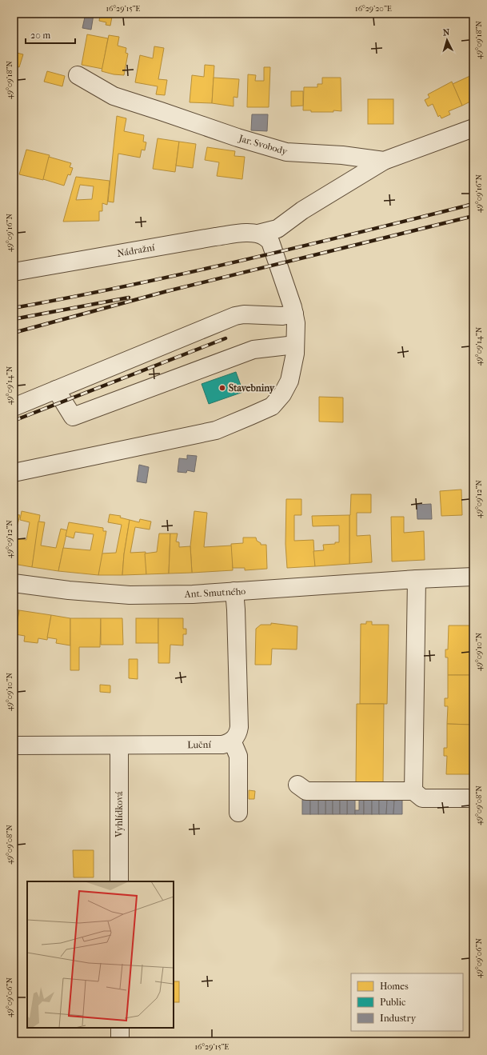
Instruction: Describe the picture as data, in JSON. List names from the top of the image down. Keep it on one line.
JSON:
{"streets":{"street":["Jar. Svobody","Nádražní","Ant. Smutného","Luční","Vyhlídková"]},"crossings":[["Jar. Svobody","Nádražní"],["Luční","Vyhlídková"]],"places":["Stavebniny"],"legend":["Homes","Public","Industry"],"scale_bar":"20 m","north":"top","coordinates":["16°29'15\"E","16°29'20\"E","49°09'18\"N","49°09'16\"N","49°09'14\"N","49°09'12\"N","49°09'10\"N","49°09'08\"N","49°09'06\"N"]}
